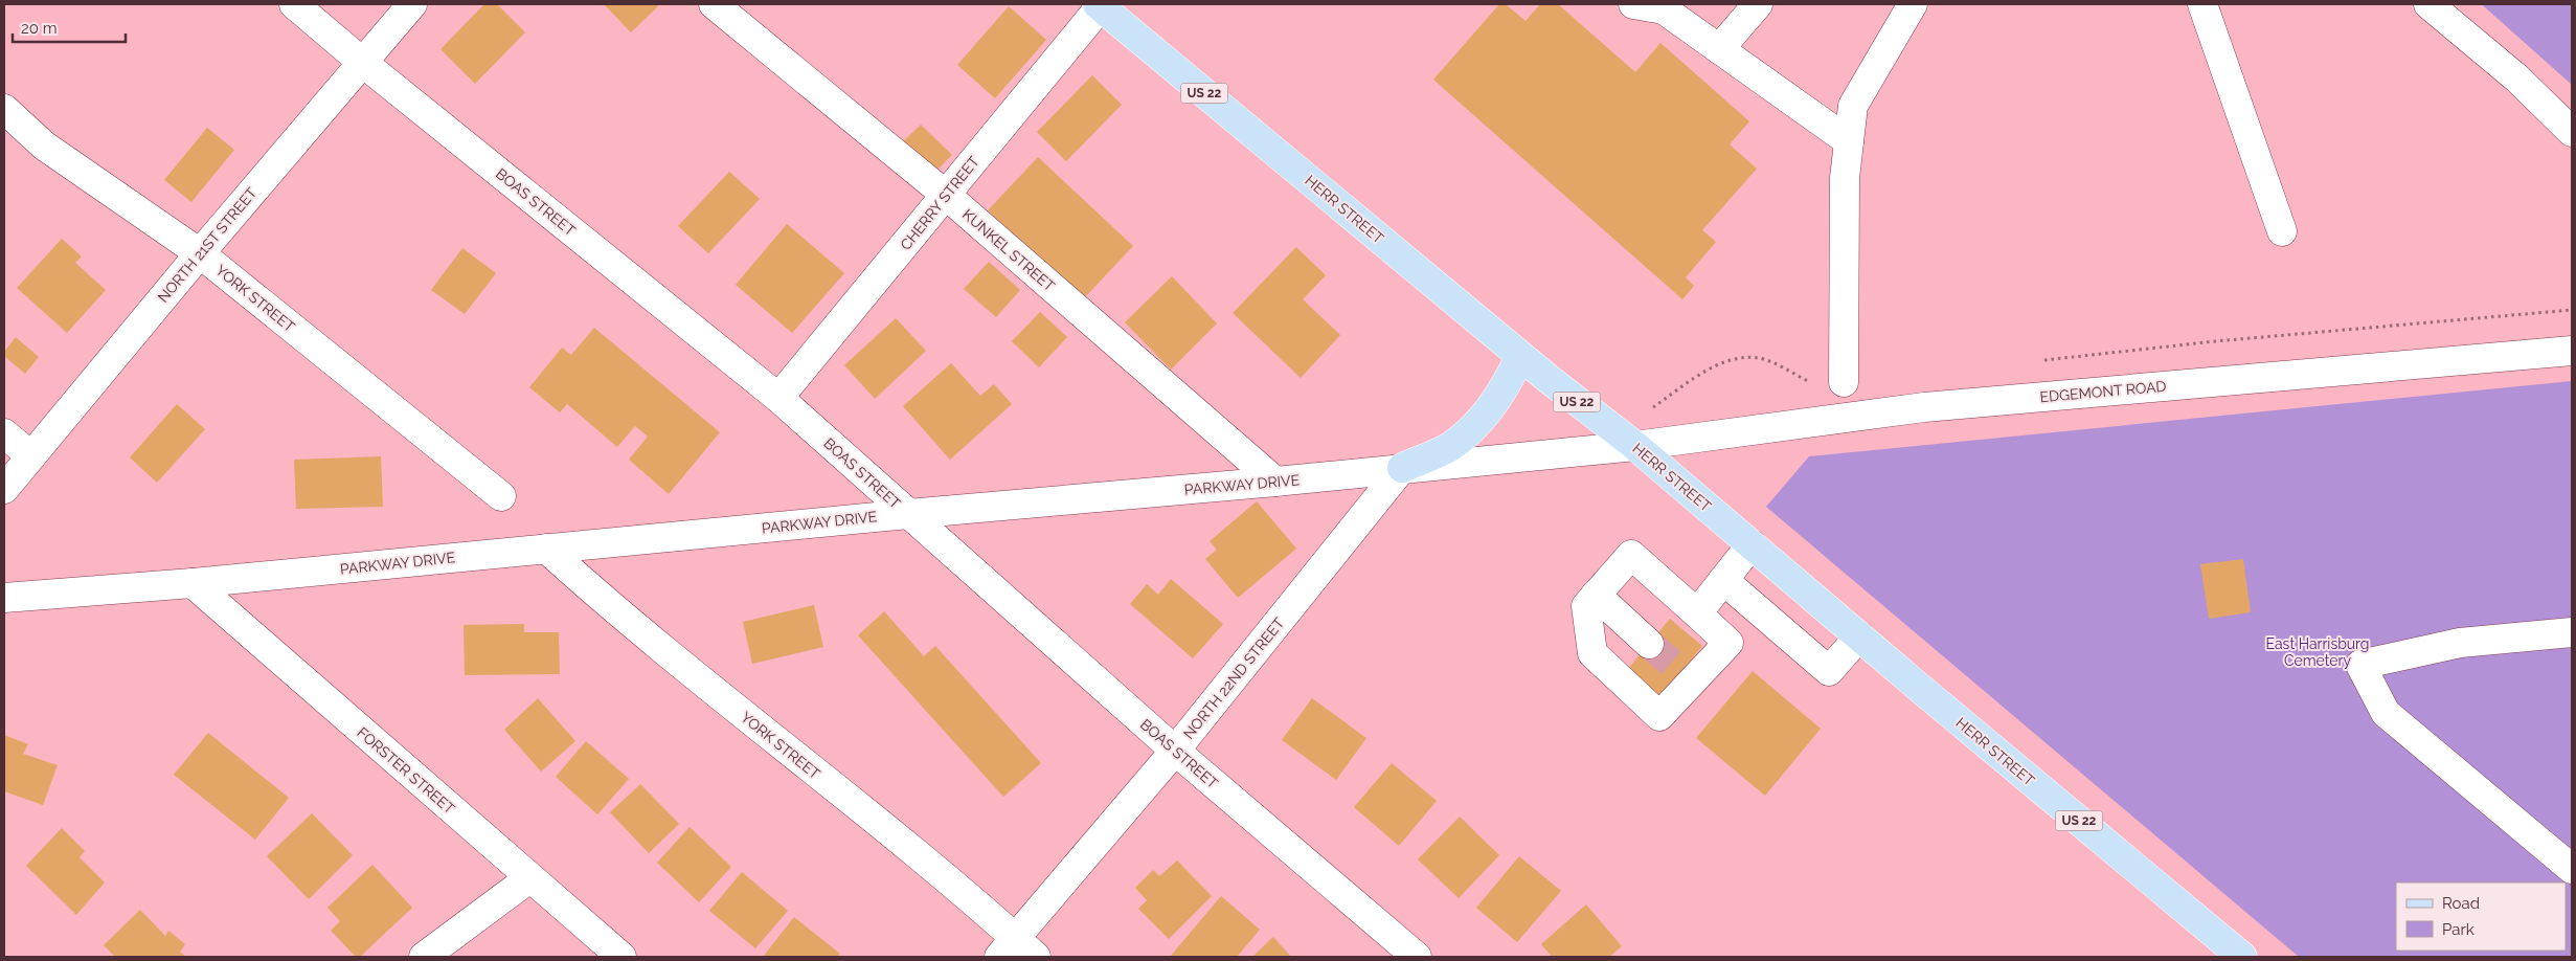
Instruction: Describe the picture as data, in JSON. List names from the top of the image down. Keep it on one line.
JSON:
{"streets":{"main road":["US 22","HERR STREET"],"street":["BOAS STREET","CHERRY STREET","NORTH 21ST STREET","KUNKEL STREET","YORK STREET","EDGEMONT ROAD","PARKWAY DRIVE","NORTH 22ND STREET","FORSTER STREET"]},"crossings":[["BOAS STREET","CHERRY STREET"],["BOAS STREET","NORTH 21ST STREET"],["BOAS STREET","PARKWAY DRIVE"],["BOAS STREET","NORTH 22ND STREET"],["CHERRY STREET","HERR STREET"],["CHERRY STREET","KUNKEL STREET"],["HERR STREET","EDGEMONT ROAD"],["HERR STREET","PARKWAY DRIVE"],["NORTH 21ST STREET","YORK STREET"],["KUNKEL STREET","PARKWAY DRIVE"],["YORK STREET","PARKWAY DRIVE"],["YORK STREET","NORTH 22ND STREET"],["EDGEMONT ROAD","PARKWAY DRIVE"],["PARKWAY DRIVE","NORTH 22ND STREET"],["PARKWAY DRIVE","FORSTER STREET"]],"parks":["East Harrisburg Cemetery"],"legend":["Road","Park"],"scale_bar":"20 m"}
